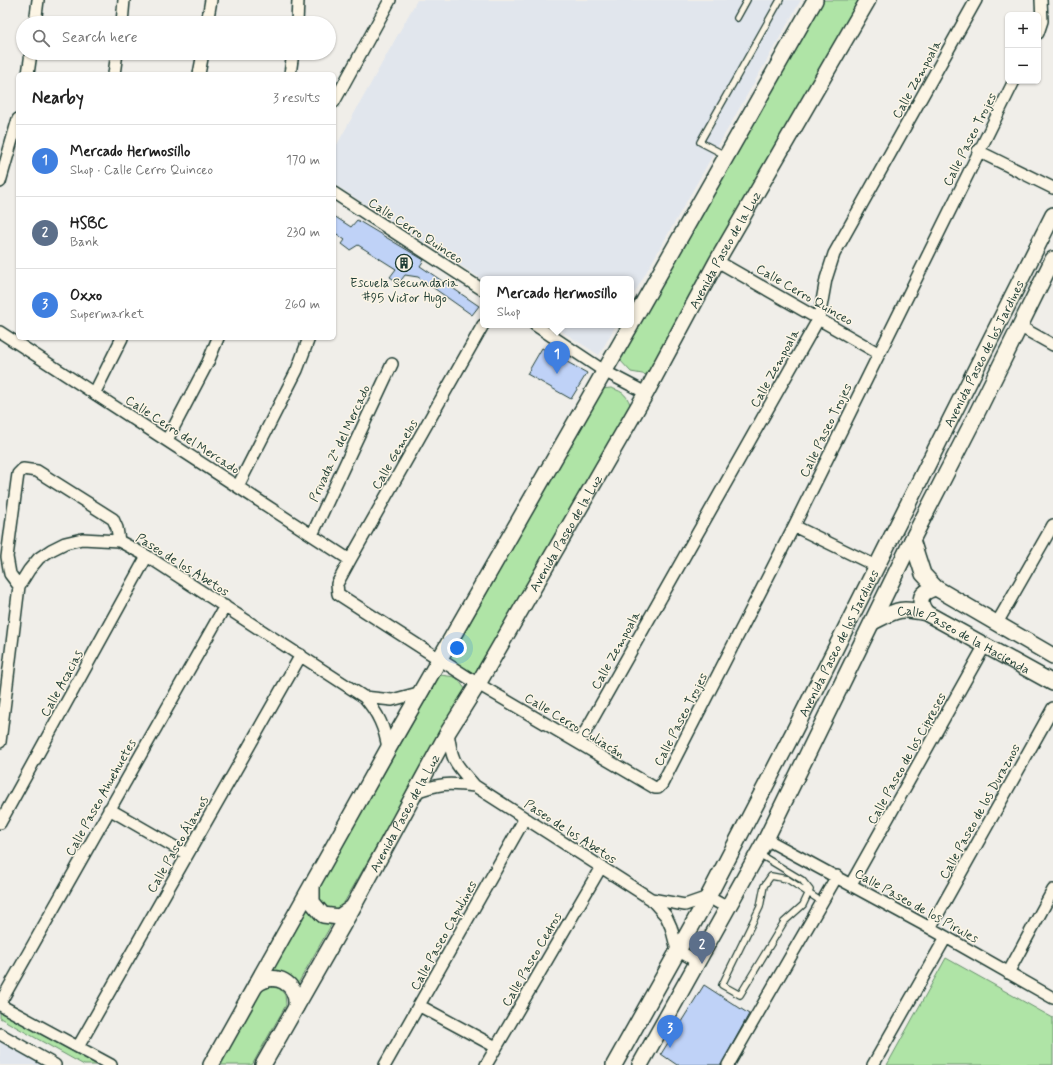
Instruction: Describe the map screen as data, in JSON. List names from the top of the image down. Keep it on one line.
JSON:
{"streets":{"street":["Calle Zempoala","Calle Paseo Trojes","Calle Cerro Quinceo","Avenida Paseo de la Luz","Avenida Paseo de los Jardines","Calle Cerro del Mercado","Privada 2ª del Mercado","Calle Gemelos","Paseo de los Abetos","Calle Paseo de la Hacienda","Calle Acacias","Calle Cerro Culiacán","Calle Paseo de los Cipreses","Calle Paseo Ahuehuetes","Calle Paseo de los Duraznos","Calle Paseo Álamos","Calle Paseo de los Pirules","Calle Paseo Capulines","Calle Paseo Cedros"]},"crossings":[["Calle Zempoala","Calle Cerro Quinceo"],["Calle Zempoala","Calle Cerro Culiacán"],["Calle Paseo Trojes","Calle Cerro Quinceo"],["Calle Paseo Trojes","Calle Cerro Culiacán"],["Calle Cerro Quinceo","Avenida Paseo de la Luz"],["Avenida Paseo de la Luz","Paseo de los Abetos"],["Avenida Paseo de la Luz","Calle Cerro Culiacán"],["Avenida Paseo de los Jardines","Paseo de los Abetos"],["Avenida Paseo de los Jardines","Calle Paseo de la Hacienda"],["Avenida Paseo de los Jardines","Calle Paseo de los Pirules"],["Calle Cerro del Mercado","Privada 2ª del Mercado"],["Calle Cerro del Mercado","Calle Gemelos"],["Calle Gemelos","Calle Cerro Culiacán"],["Paseo de los Abetos","Calle Acacias"],["Paseo de los Abetos","Calle Paseo Ahuehuetes"],["Paseo de los Abetos","Calle Paseo Álamos"],["Paseo de los Abetos","Calle Paseo Capulines"],["Paseo de los Abetos","Calle Paseo Cedros"],["Calle Paseo de la Hacienda","Calle Paseo de los Cipreses"],["Calle Paseo de los Cipreses","Calle Paseo de los Pirules"],["Calle Paseo de los Duraznos","Calle Paseo de los Pirules"]],"places":{"building":["Escuela Secundaria #95 Victor Hugo"]},"page":{"map_buttons":["+","−"],"search":"Search here","heading":["Nearby","3 results"],"list":[{"mark":"1","name":"Mercado Hermosillo","note":"Shop · Calle Cerro Quinceo","value":"170 m"},{"mark":"2","name":"HSBC","note":"Bank","value":"230 m"},{"mark":"3","name":"Oxxo","note":"Supermarket","value":"260 m"}],"popup":["Mercado Hermosillo","Shop"],"pins":["1","2","3"]}}
